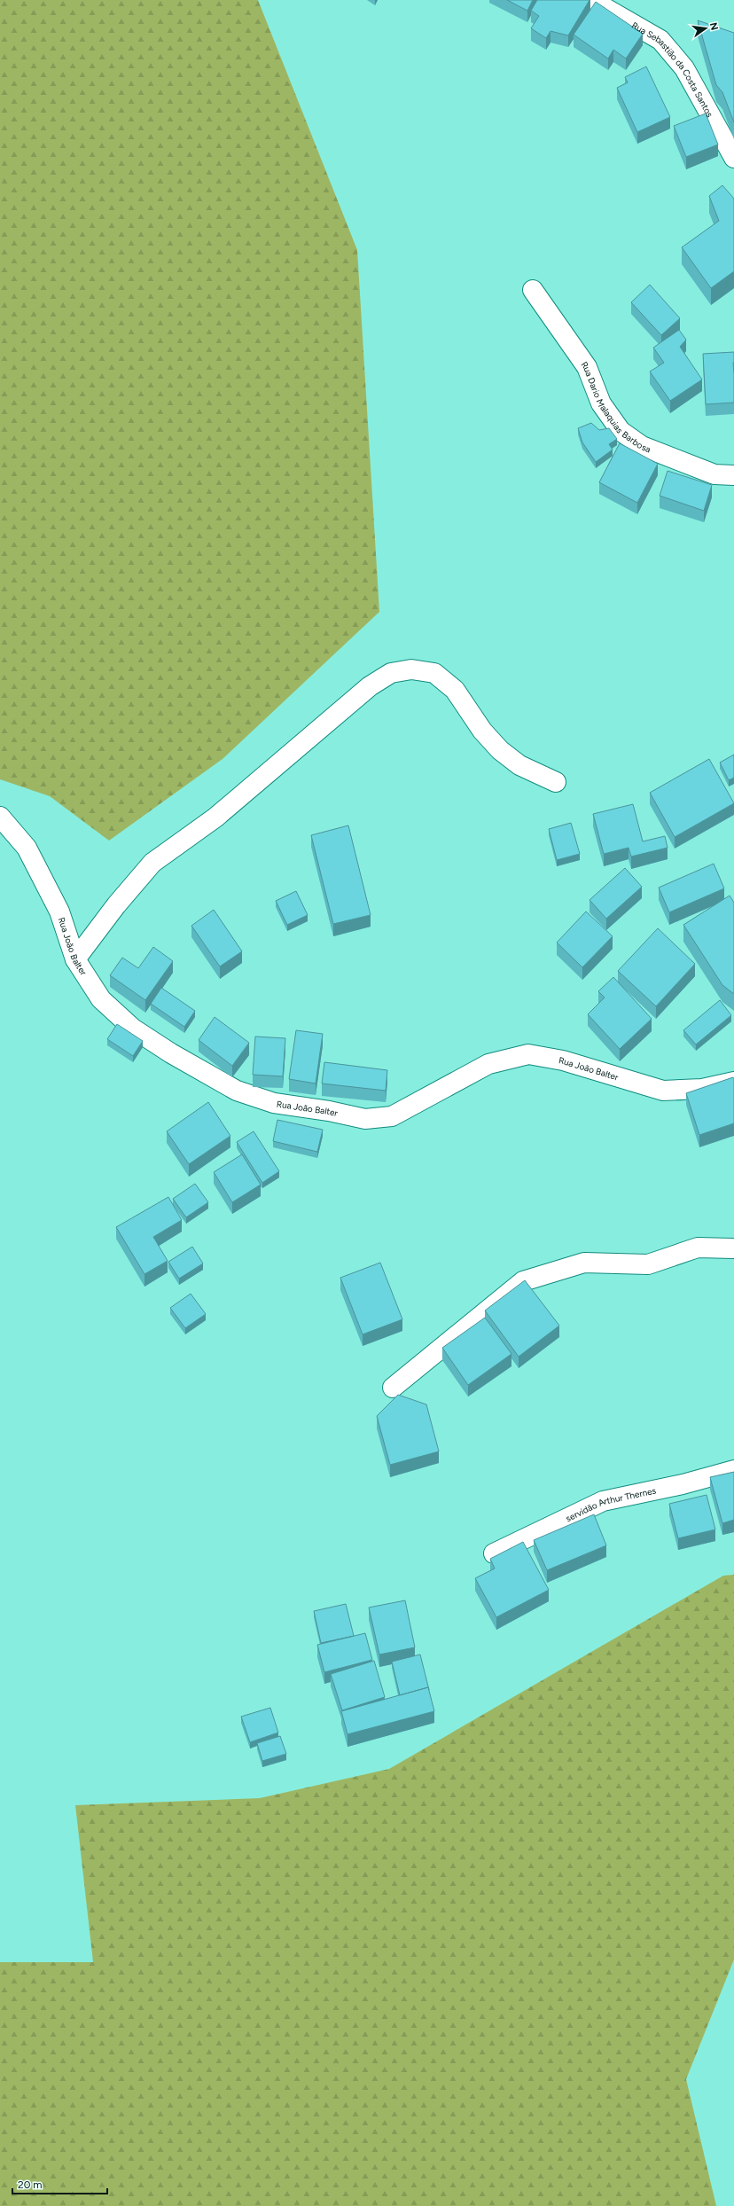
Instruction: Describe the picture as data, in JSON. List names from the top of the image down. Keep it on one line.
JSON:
{"streets":{"street":["Rua Sebastião da Costa Santos","Rua Dario Malaquias Barbosa","Rua João Balter","servidão Arthur Thernes"]},"scale_bar":"20 m","north":"right"}
